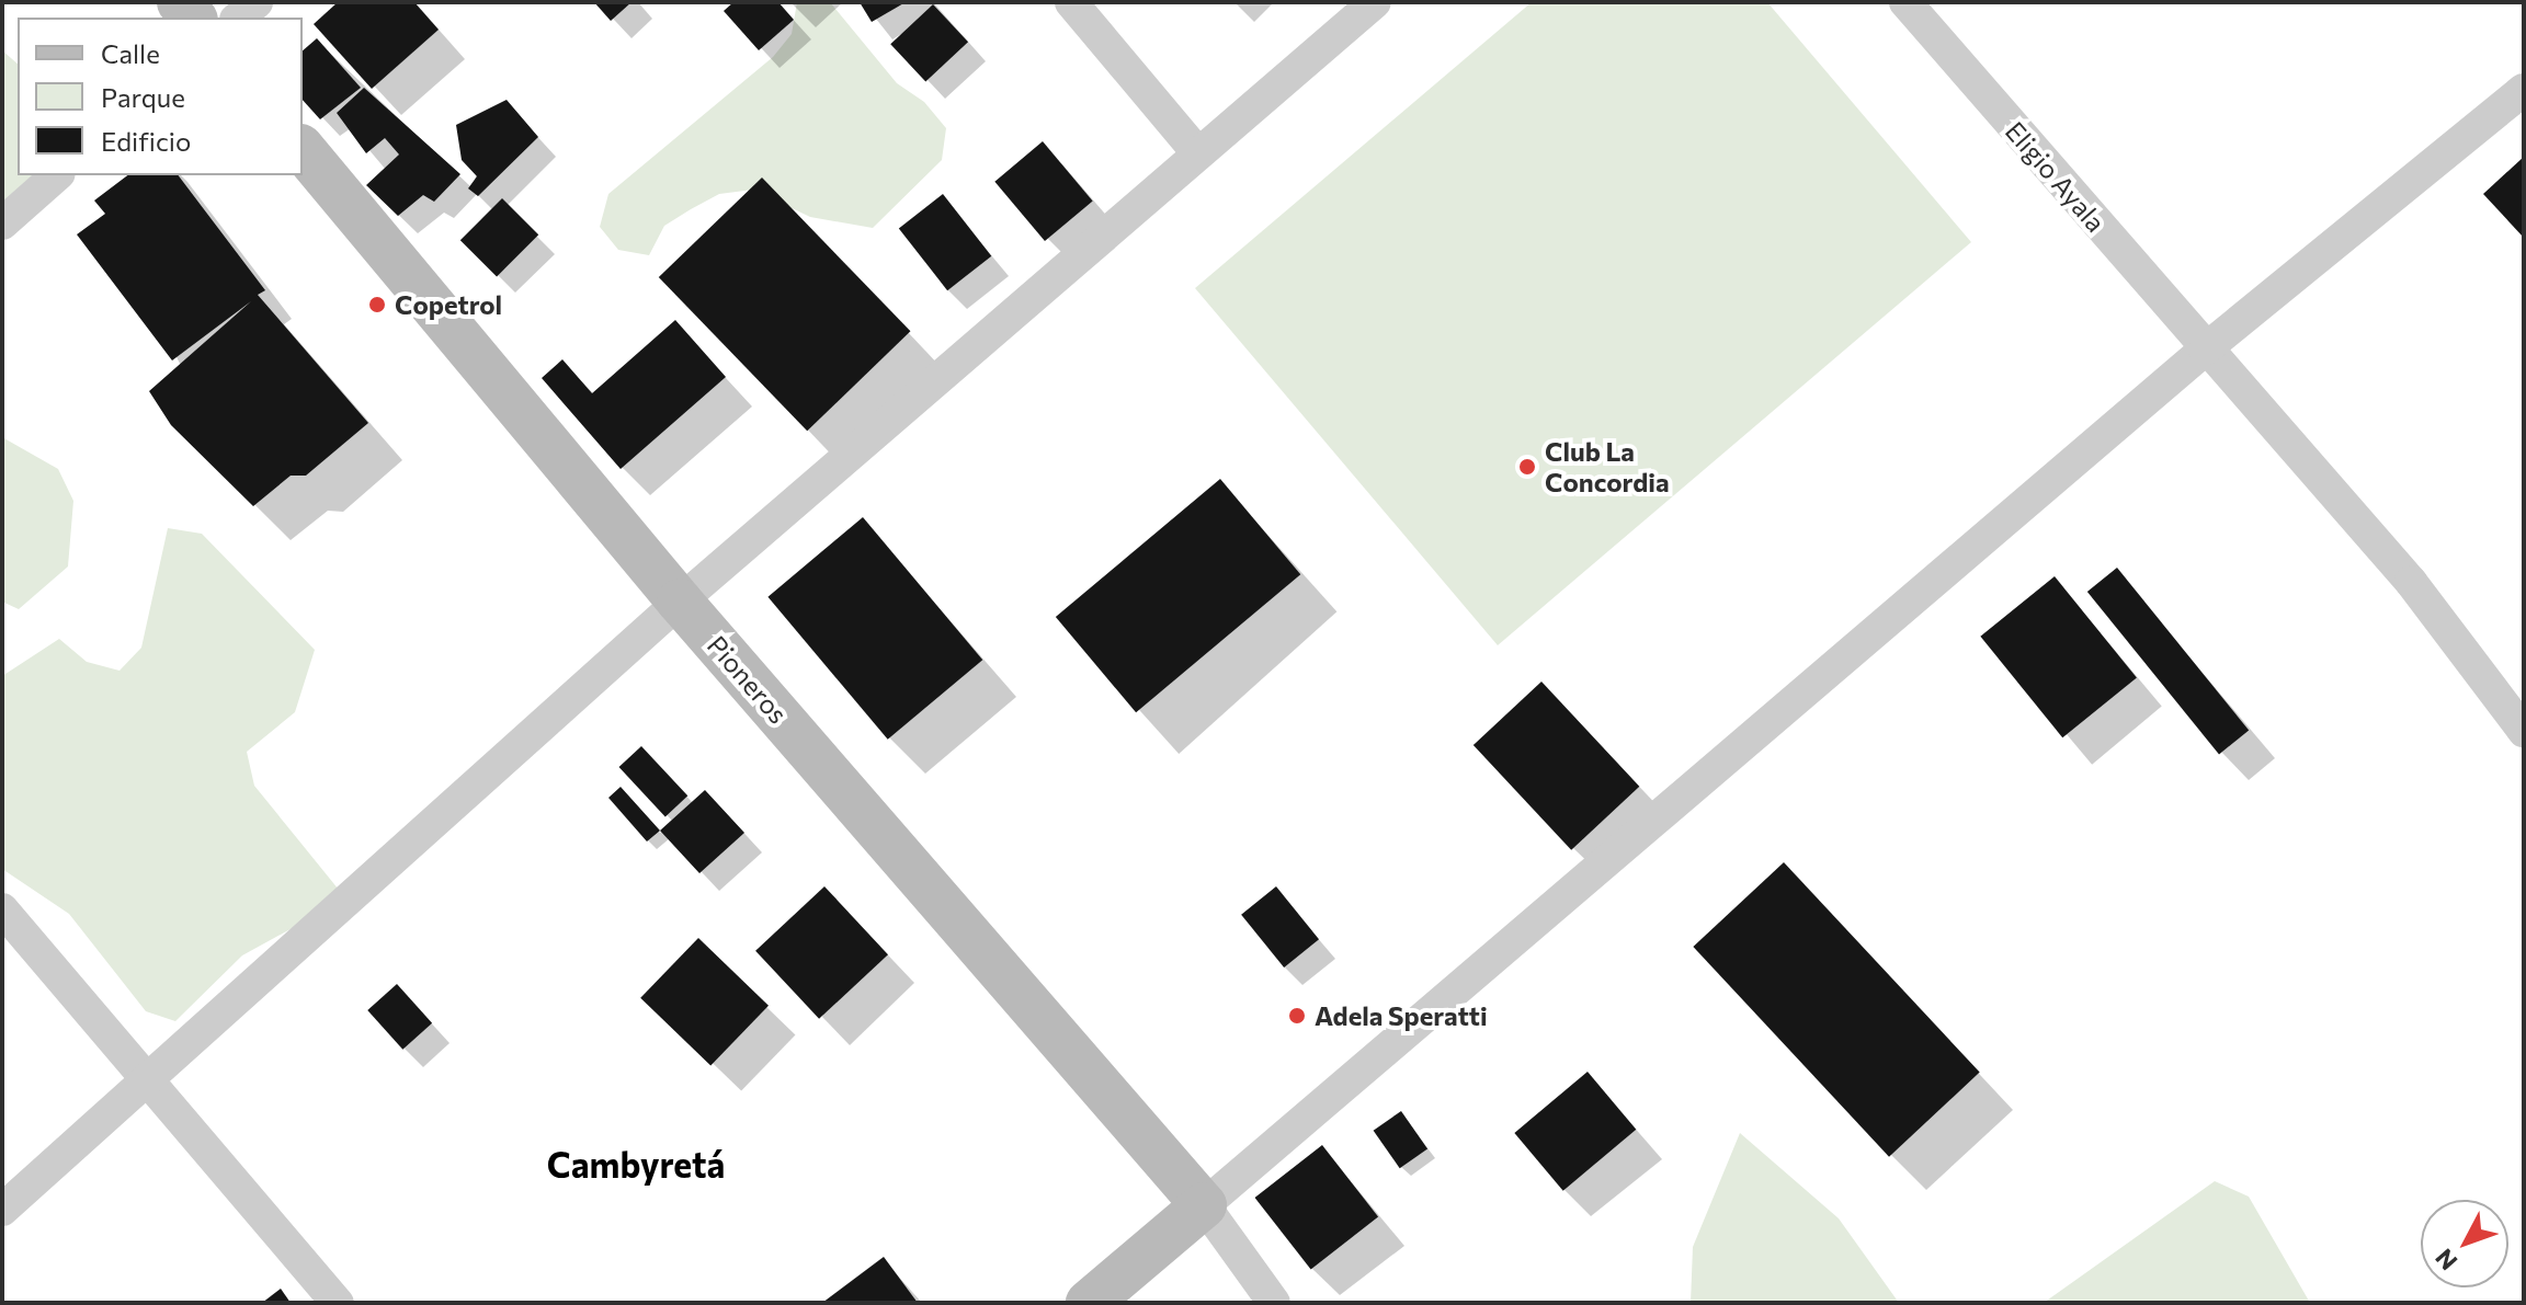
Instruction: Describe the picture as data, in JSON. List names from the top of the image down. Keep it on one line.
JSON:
{"streets":{"main road":["Pioneros"],"street":["Eligio Ayala"]},"districts":["Cambyretá"],"places":["Copetrol","Club La Concordia","Adela Speratti"],"legend":["Calle","Parque","Edificio"],"north":"bottom left"}
